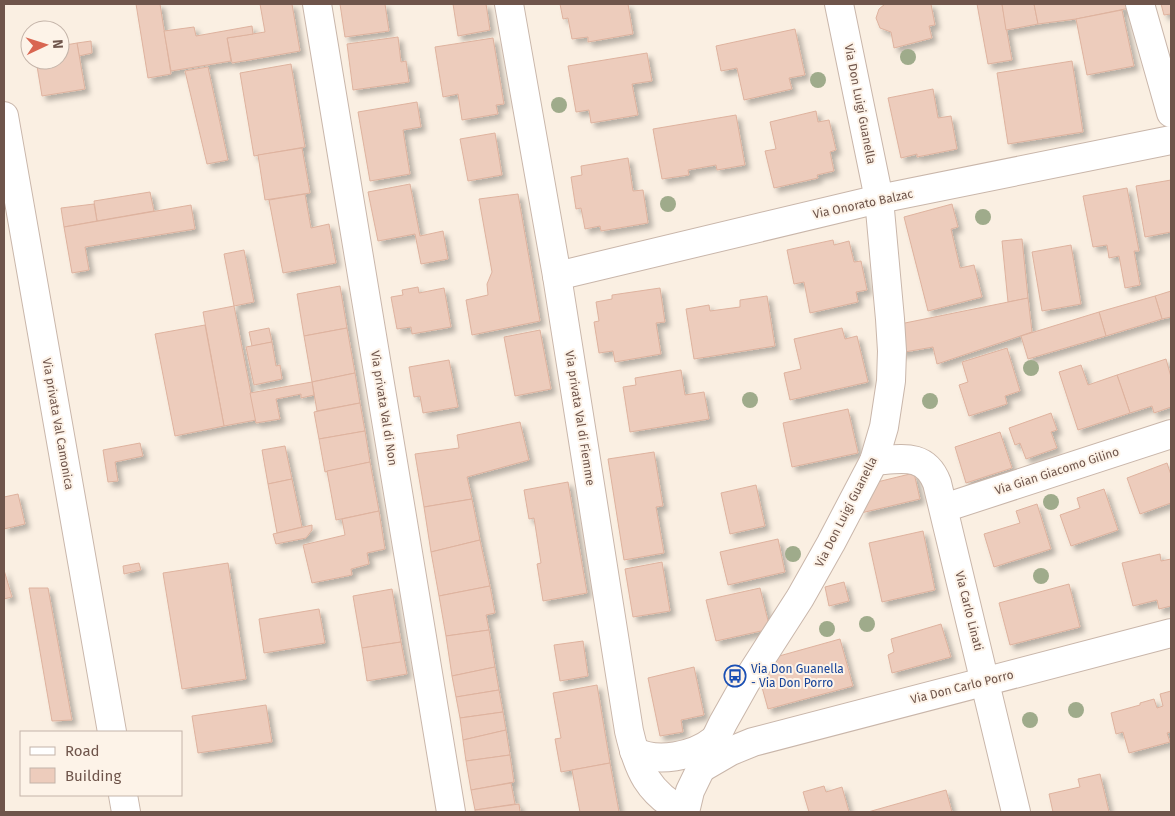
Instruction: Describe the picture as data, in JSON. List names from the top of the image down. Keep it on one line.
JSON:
{"streets":{"street":["Via Don Luigi Guanella","Via Onorato Balzac","Via privata Val di Non","Via privata Val di Fiemme","Via privata Val Camonica","Via Gian Giacomo Gilino","Via Carlo Linati","Via Don Carlo Porro"]},"crossings":[["Via Don Luigi Guanella","Via Onorato Balzac"],["Via Don Luigi Guanella","Via privata Val di Fiemme"],["Via Don Luigi Guanella","Via Carlo Linati"],["Via Don Luigi Guanella","Via Don Carlo Porro"],["Via Onorato Balzac","Via privata Val di Fiemme"],["Via Gian Giacomo Gilino","Via Carlo Linati"],["Via Carlo Linati","Via Don Carlo Porro"]],"places":{"bus stop":["Via Don Guanella - Via Don Porro"]},"legend":["Road","Building"],"north":"right"}
